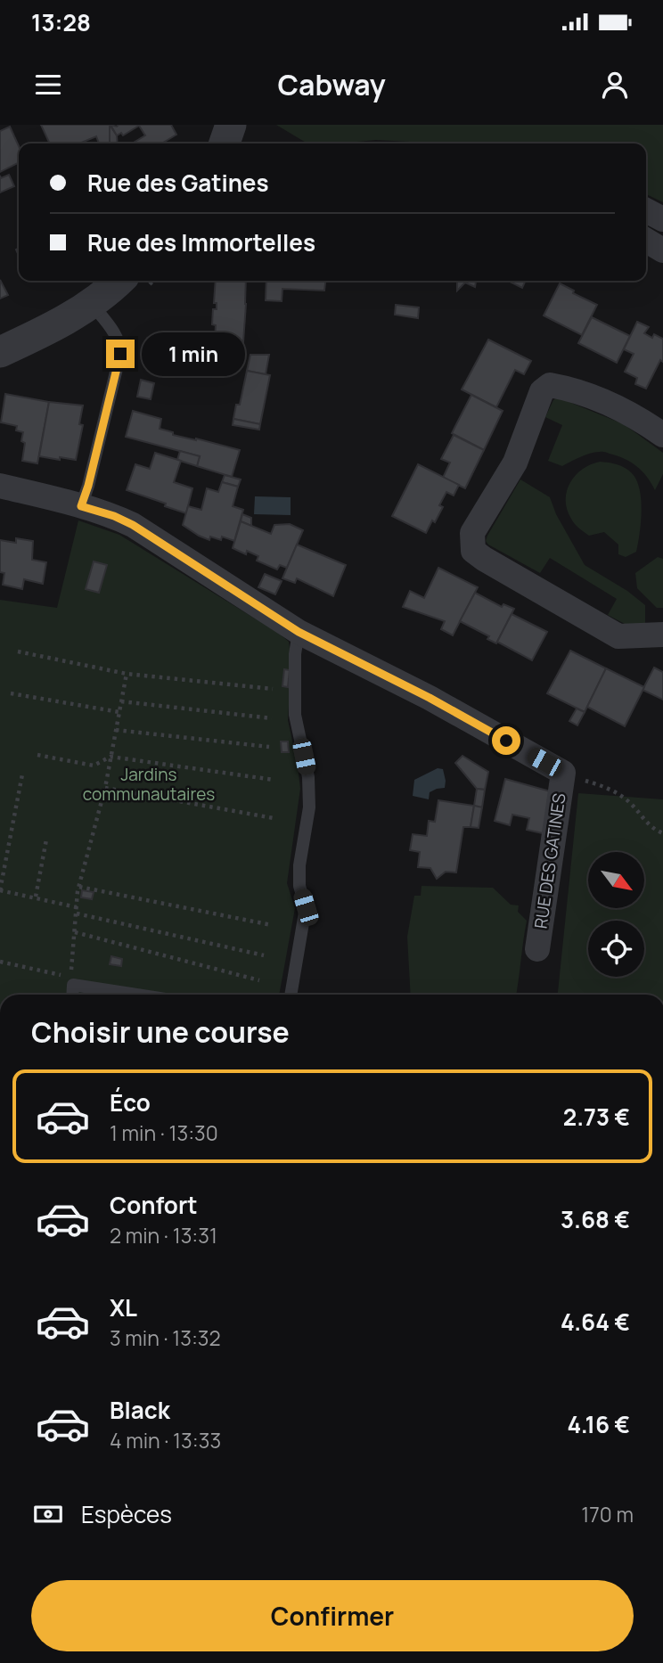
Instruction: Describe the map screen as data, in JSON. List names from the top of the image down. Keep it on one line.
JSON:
{"streets":{"street":["RUE DES GATINES"]},"parks":["Jardins communautaires"],"north":"bottom right","page":{"status":"13:28","header":"Cabway","banner":["Rue des Gatines","Rue des Immortelles"],"bubble":"1 min","heading":"Choisir une course","list":[{"name":"Éco","note":"1 min · 13:30","value":"2.73 €"},{"name":"Confort","note":"2 min · 13:31","value":"3.68 €"},{"name":"XL","note":"3 min · 13:32","value":"4.64 €"},{"name":"Black","note":"4 min · 13:33","value":"4.16 €"}],"pay":["Espèces","170 m"],"buttons":"Confirmer"}}
